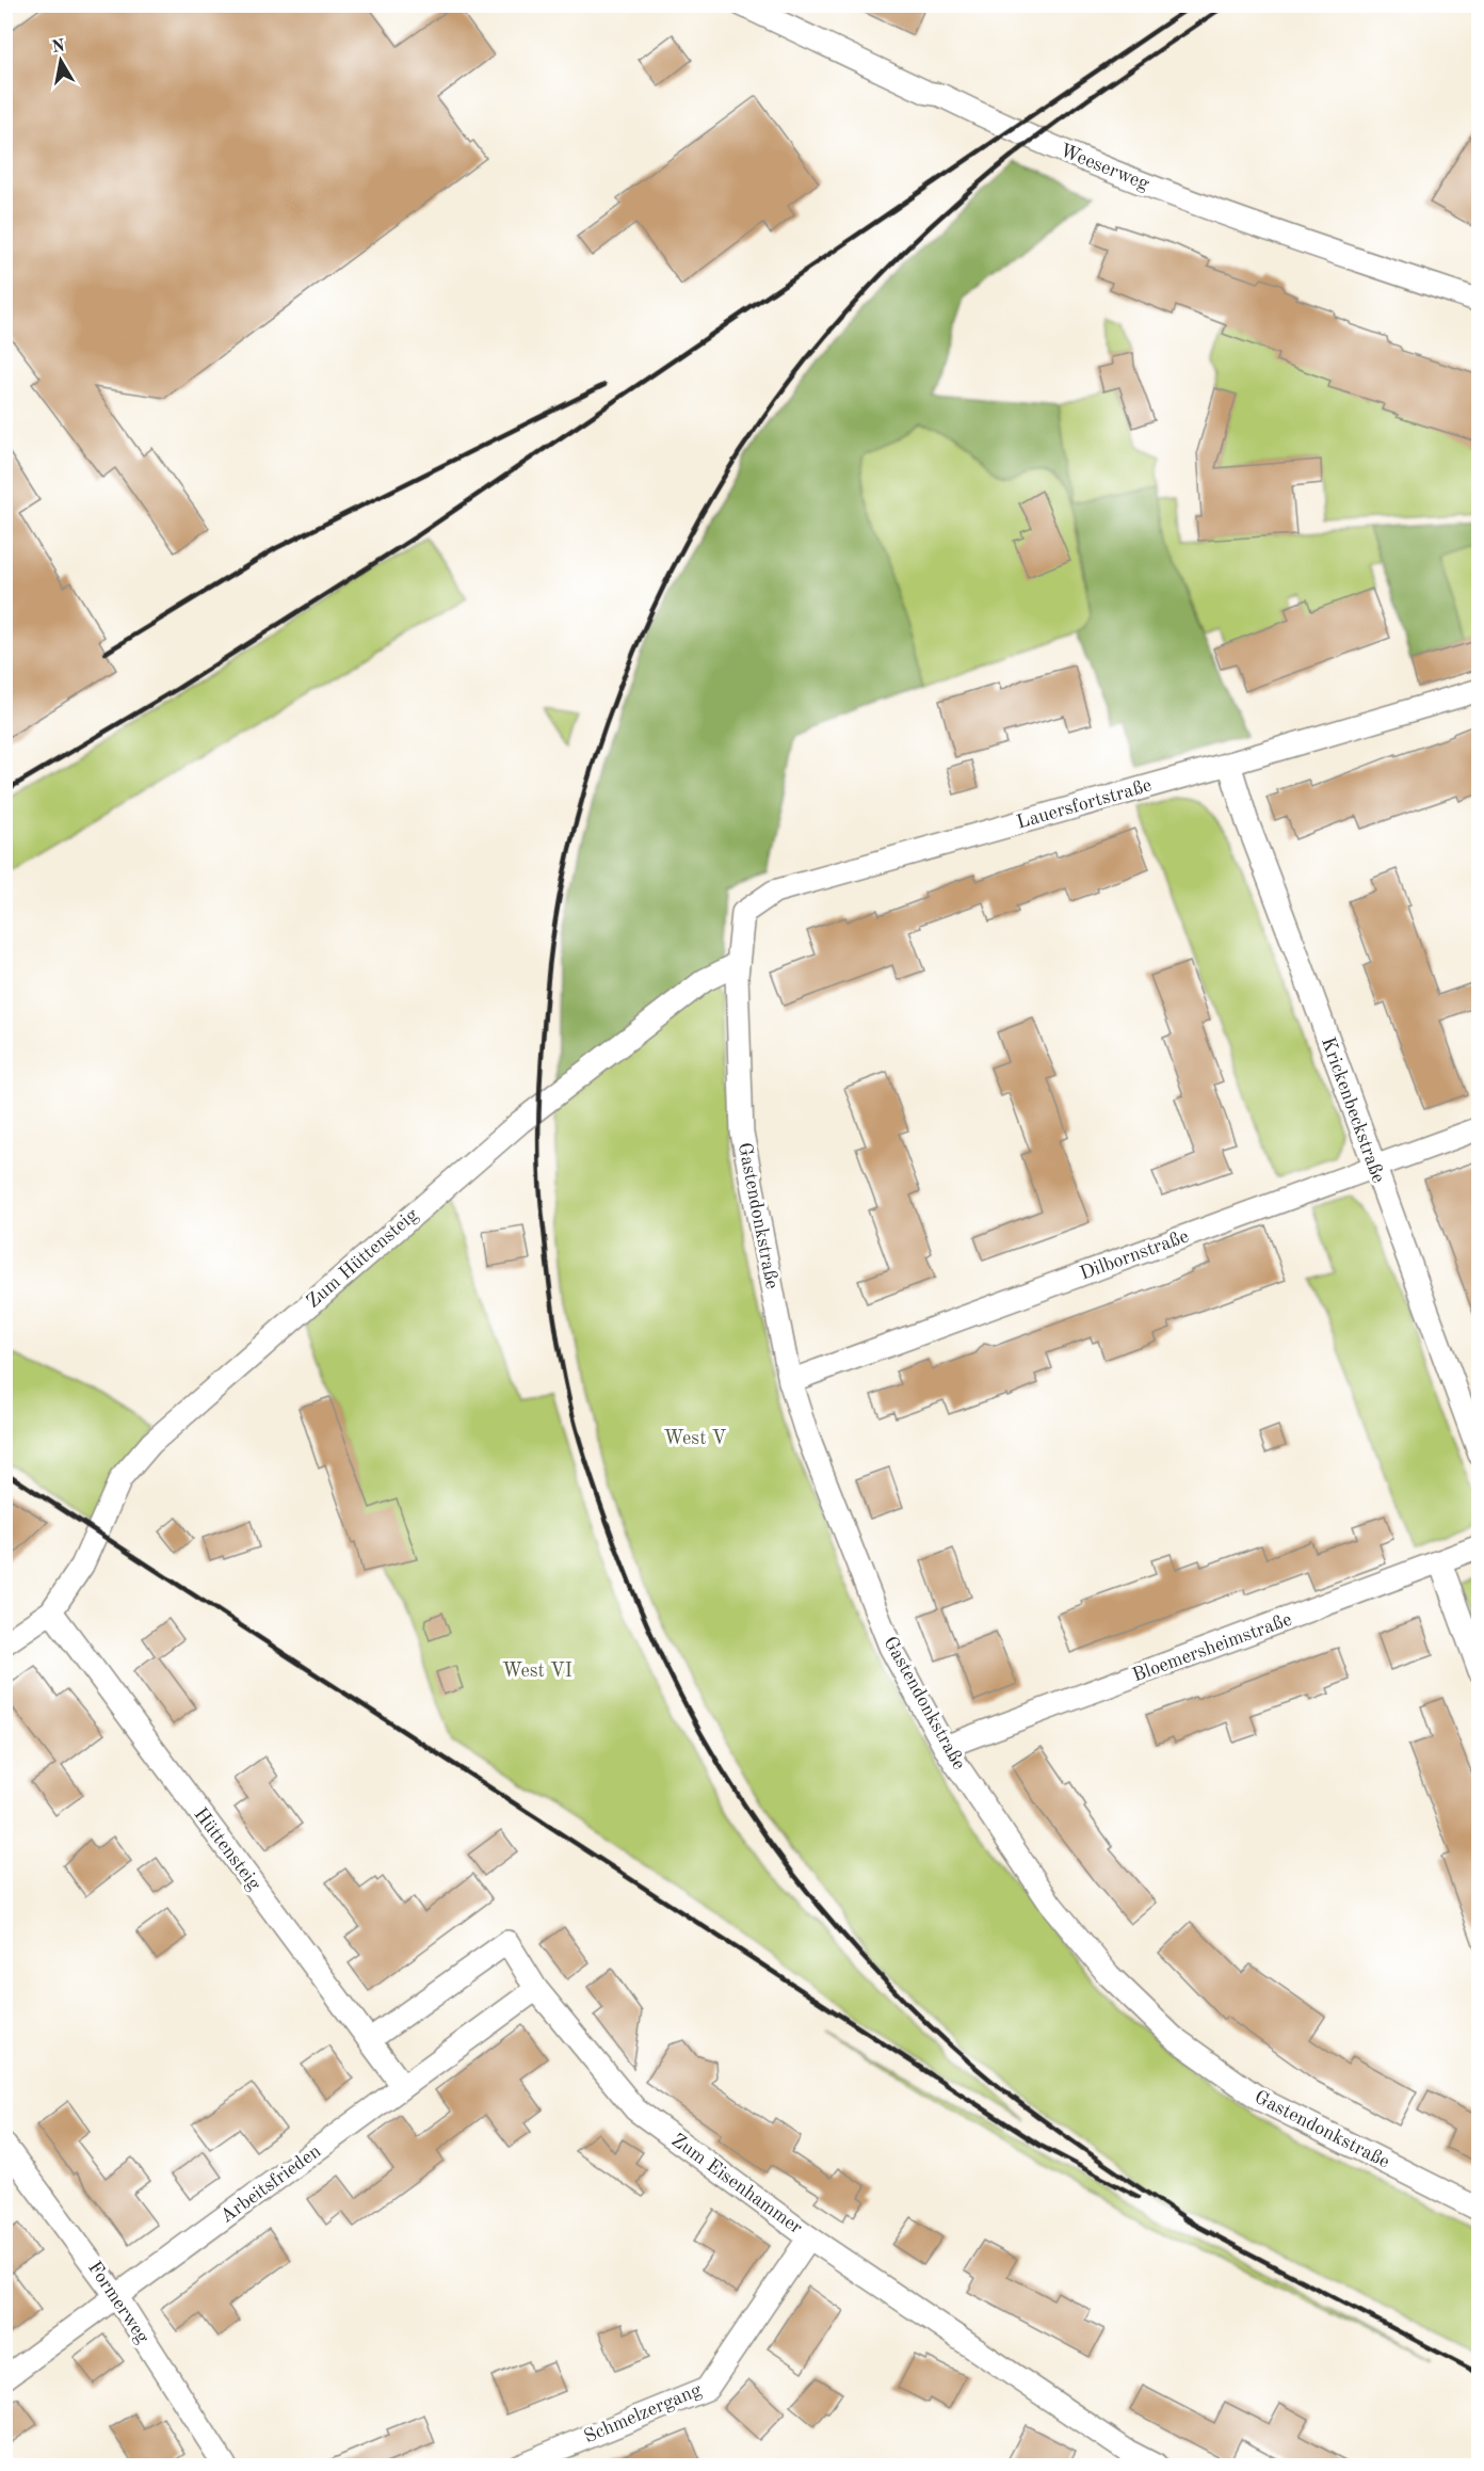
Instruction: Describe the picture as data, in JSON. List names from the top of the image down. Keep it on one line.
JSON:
{"streets":{"street":["Weeserweg","Lauersfortstraße","Krickenbeckstraße","Gastendonkstraße","Dilbornstraße","Zum Hüttensteig","Bloemersheimstraße","Hüttensteig","Arbeitsfrieden","Zum Eisenhammer","Formerweg","Schmelzergang"]},"crossings":[["Lauersfortstraße","Krickenbeckstraße"],["Lauersfortstraße","Gastendonkstraße"],["Lauersfortstraße","Zum Hüttensteig"],["Krickenbeckstraße","Dilbornstraße"],["Gastendonkstraße","Dilbornstraße"],["Gastendonkstraße","Zum Hüttensteig"],["Gastendonkstraße","Bloemersheimstraße"],["Zum Hüttensteig","Hüttensteig"],["Hüttensteig","Arbeitsfrieden"],["Hüttensteig","Zum Eisenhammer"],["Arbeitsfrieden","Zum Eisenhammer"],["Arbeitsfrieden","Formerweg"],["Zum Eisenhammer","Schmelzergang"]],"parks":["West V","West VI"],"north":"top"}
